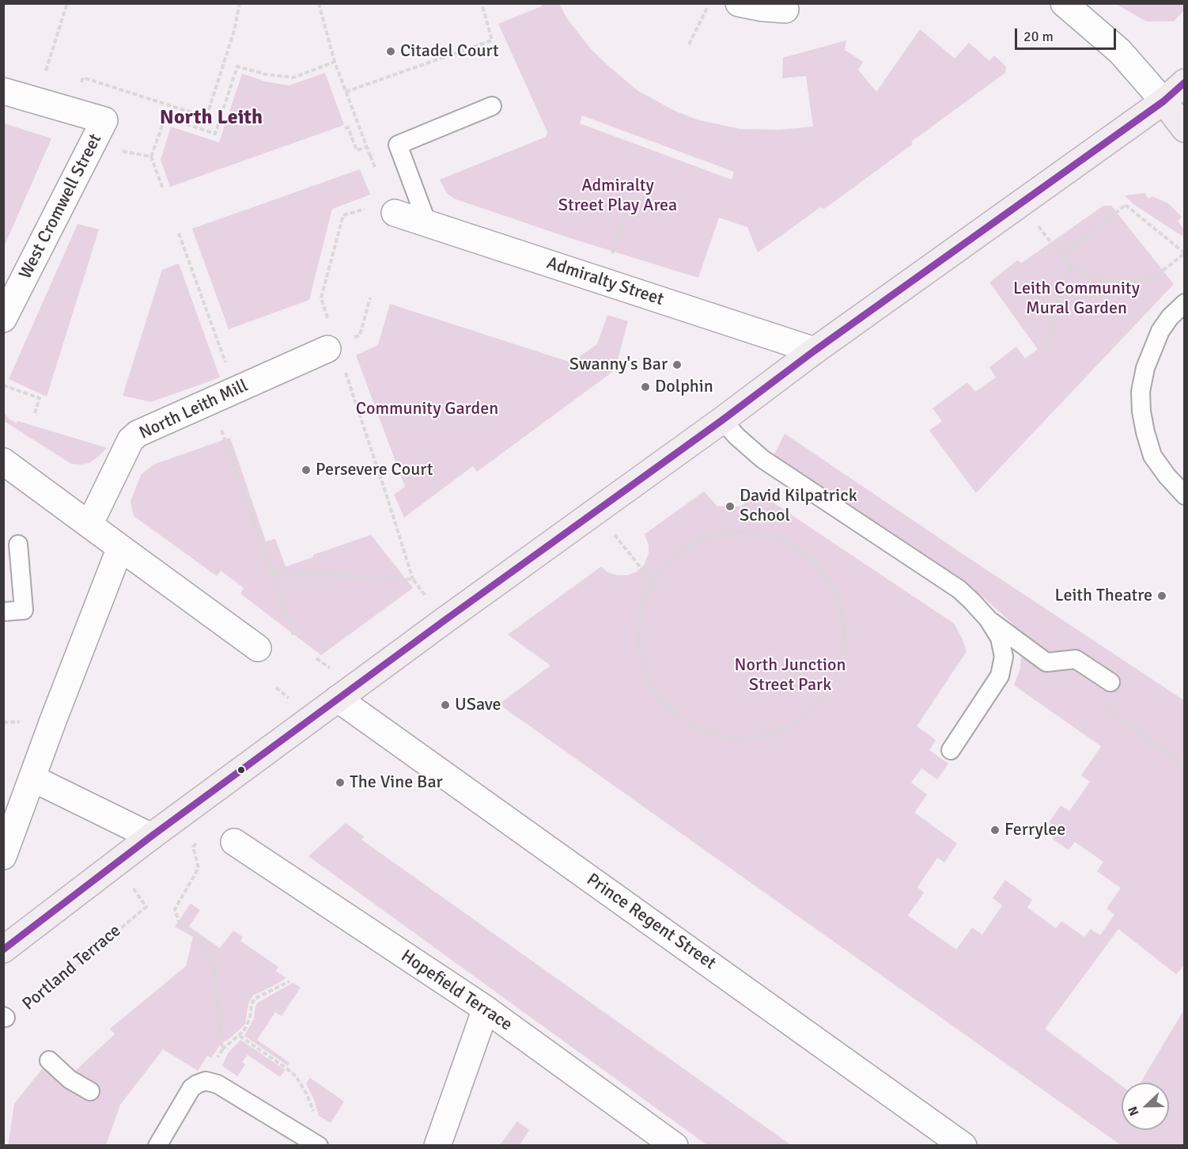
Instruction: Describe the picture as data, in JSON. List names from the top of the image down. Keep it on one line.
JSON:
{"streets":{"street":["West Cromwell Street","Admiralty Street","North Leith Mill","Prince Regent Street","Hopefield Terrace"],"path":["Portland Terrace"]},"districts":["North Leith"],"parks":["Admiralty Street Play Area","Leith Community Mural Garden","Community Garden","North Junction Street Park"],"places":["Citadel Court","Swanny's Bar","Dolphin","Persevere Court","David Kilpatrick School","Leith Theatre","USave","The Vine Bar","Ferrylee"],"scale_bar":"20 m","north":"left"}
